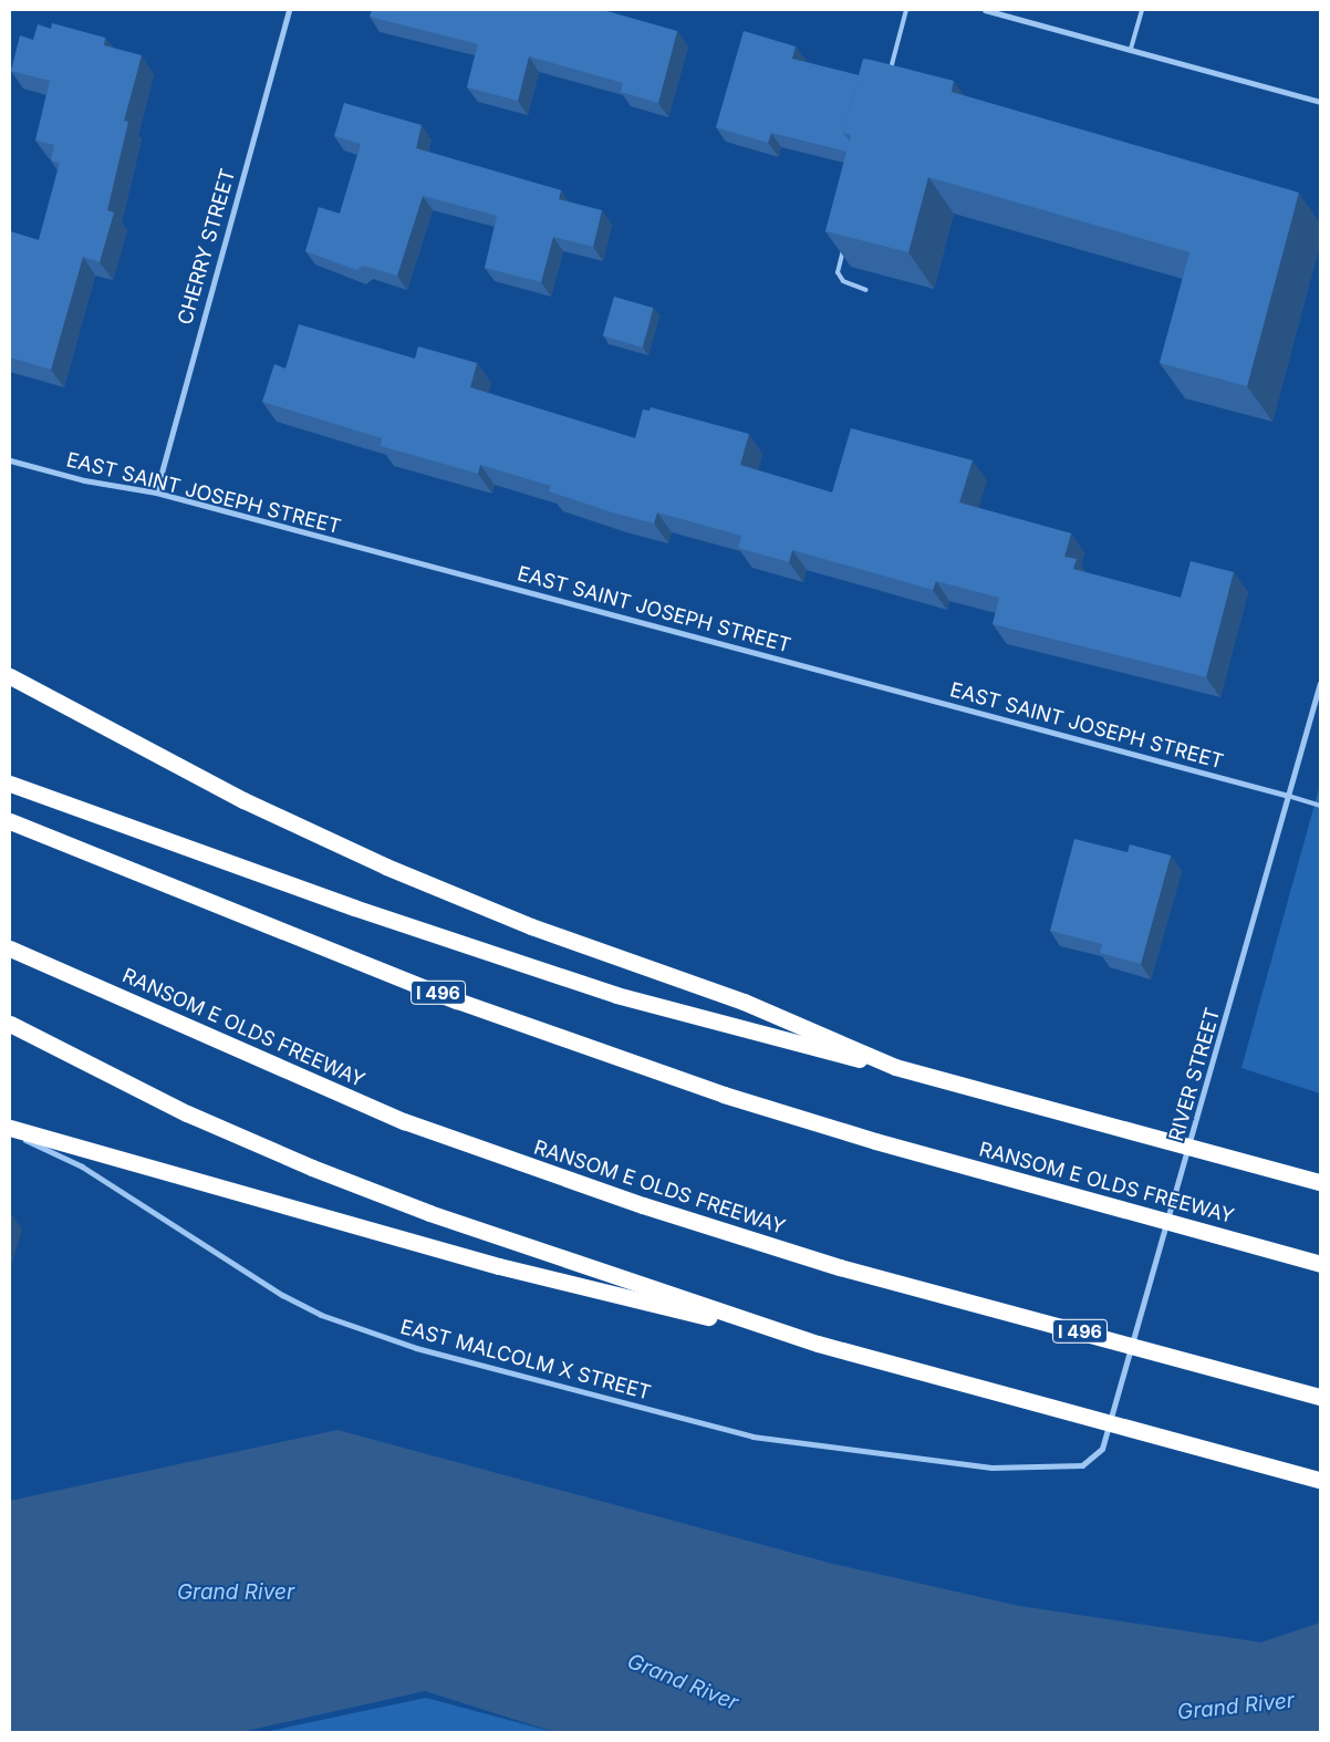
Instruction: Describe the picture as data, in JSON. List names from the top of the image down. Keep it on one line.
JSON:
{"streets":{"highway":["I 496","RANSOM E OLDS FREEWAY"],"street":["CHERRY STREET","EAST SAINT JOSEPH STREET","RIVER STREET","EAST MALCOLM X STREET"]},"crossings":[["CHERRY STREET","EAST SAINT JOSEPH STREET"],["EAST SAINT JOSEPH STREET","RIVER STREET"],["RIVER STREET","EAST MALCOLM X STREET"]],"water":["Grand River"]}
